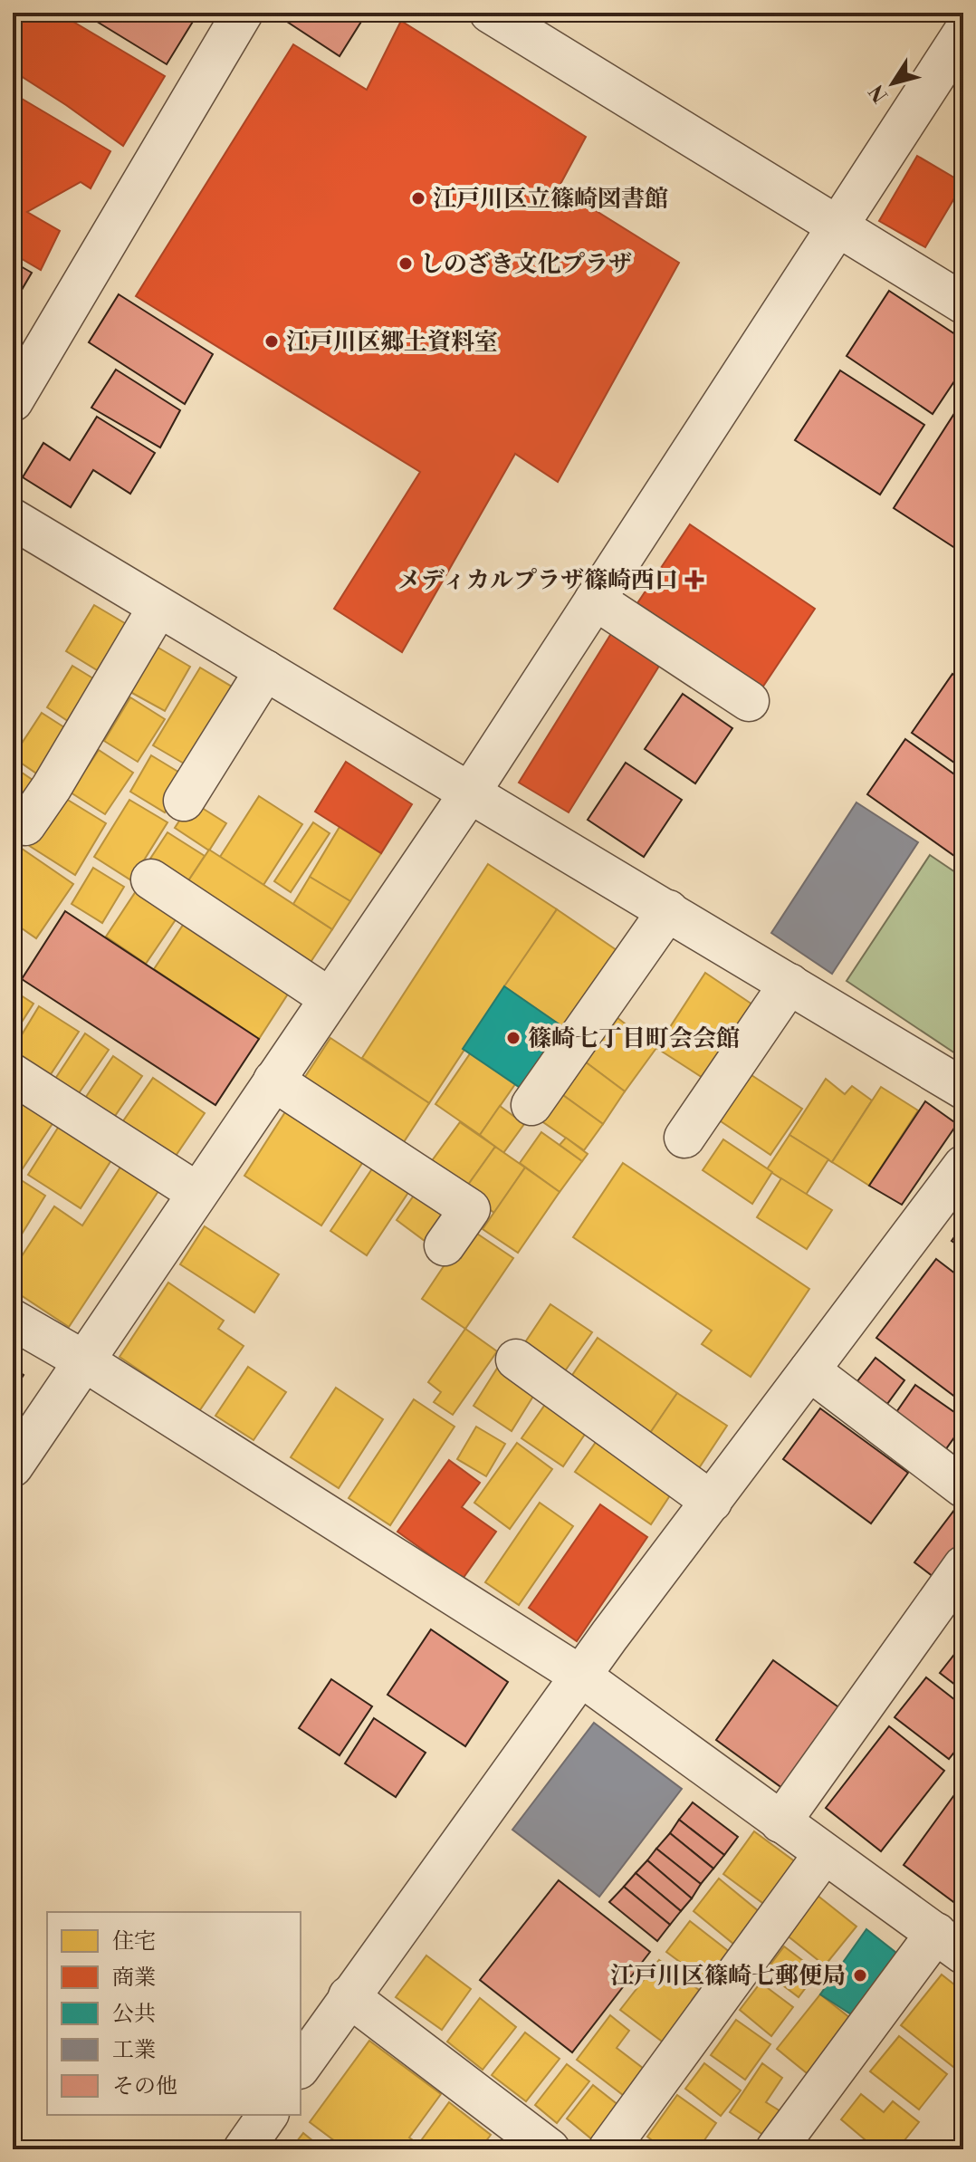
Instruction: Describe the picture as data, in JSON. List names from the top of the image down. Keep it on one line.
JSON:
{"places":{"other":["江戸川区立篠崎図書館","しのざき文化プラザ","江戸川区郷土資料室","篠崎七丁目町会会館","江戸川区篠崎七郵便局"],"health":["メディカルプラザ篠崎西口"]},"legend":["住宅","商業","公共","工業","その他"],"north":"bottom left"}
